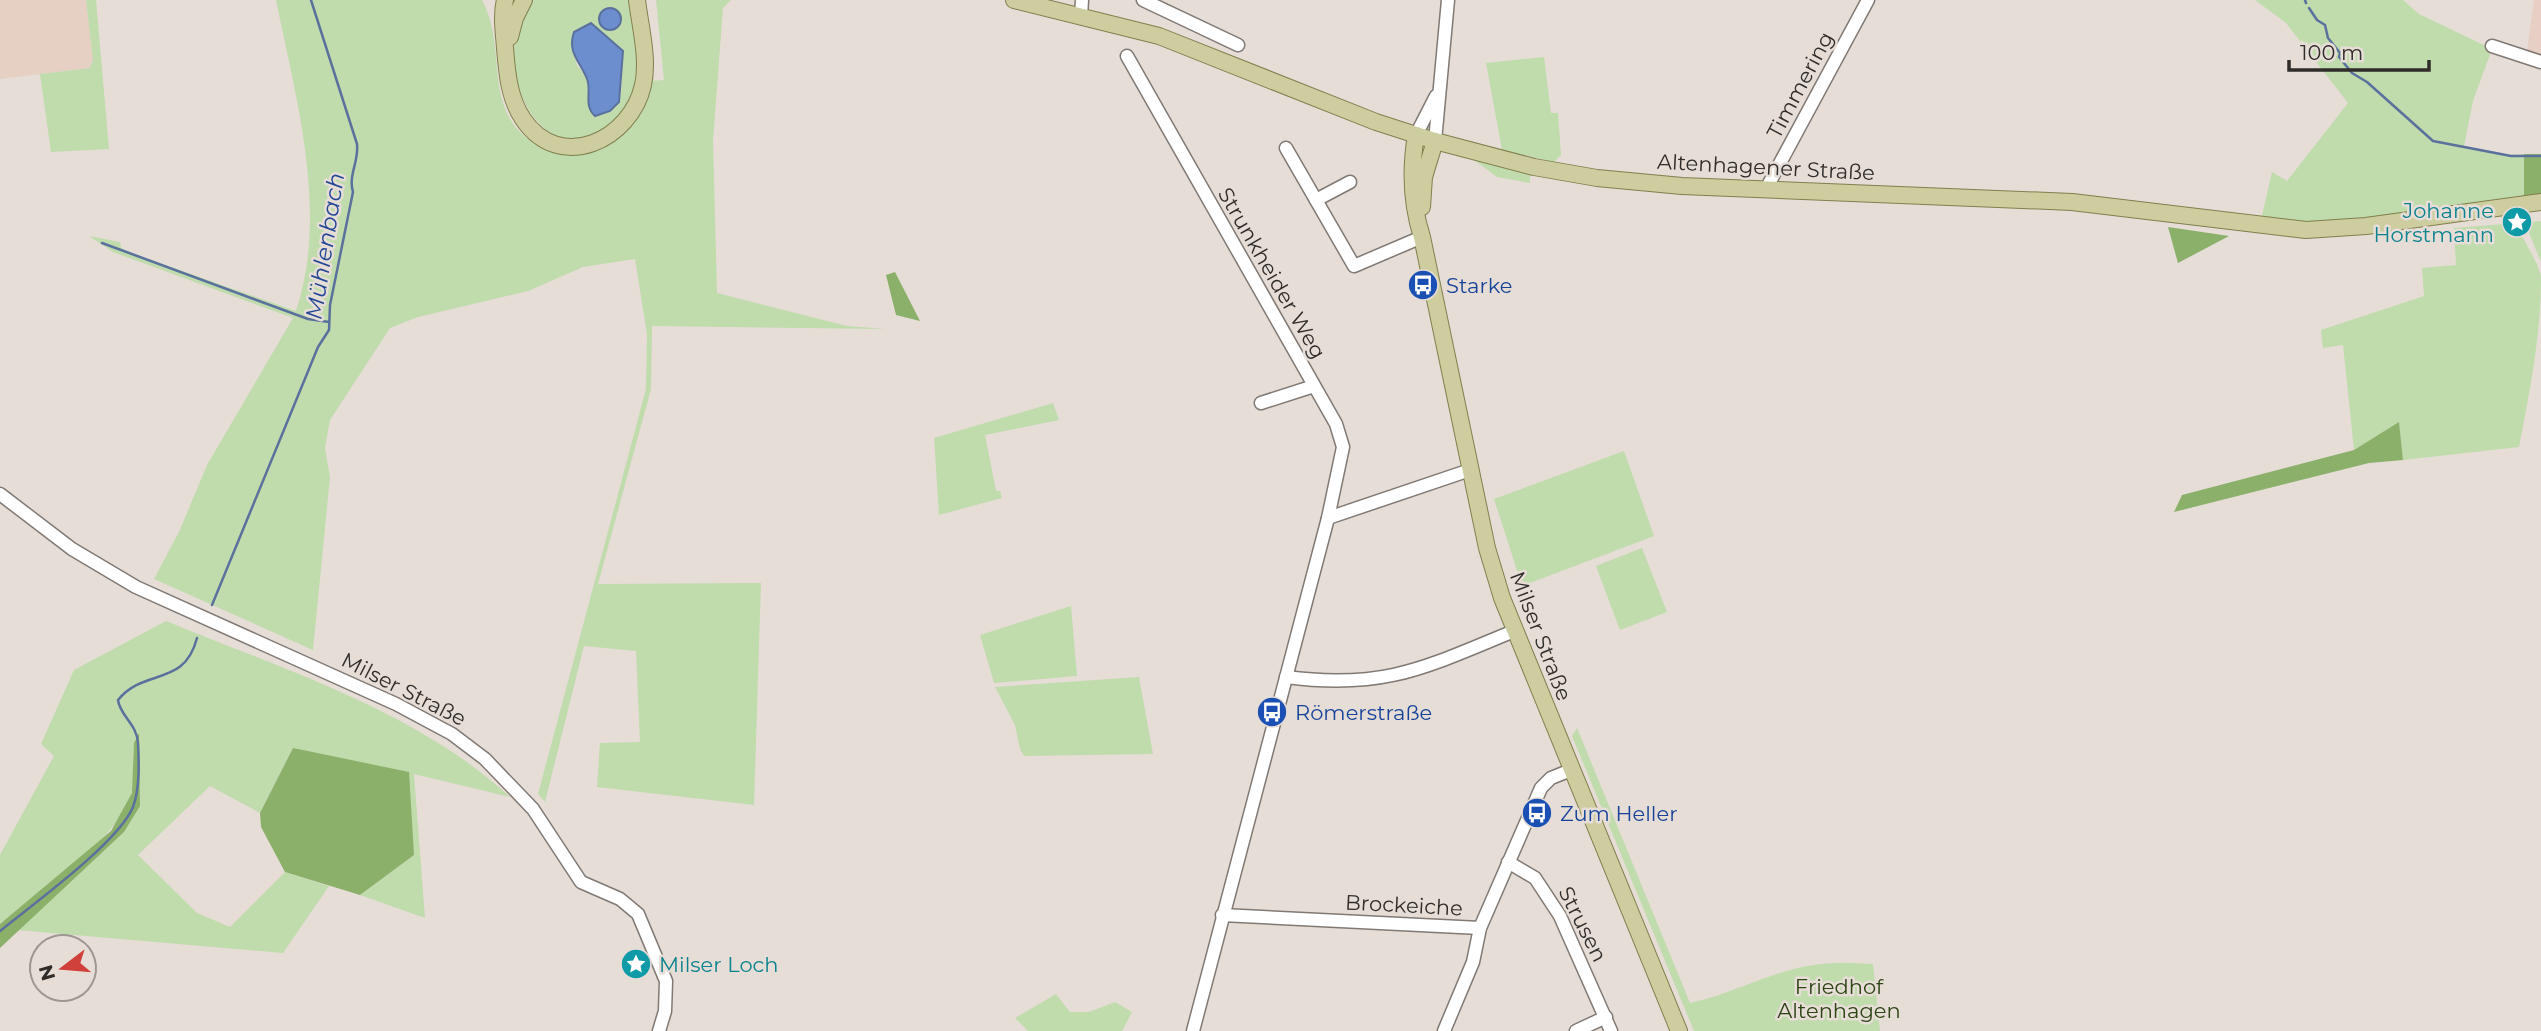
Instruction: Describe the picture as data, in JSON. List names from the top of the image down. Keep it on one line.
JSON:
{"streets":{"main road":["Altenhagener Straße","Milser Straße"],"street":["Timmering","Strunkheider Weg","Brockeiche","Strusen"]},"crossings":[["Timmering","Altenhagener Straße"],["Altenhagener Straße","Milser Straße"],["Milser Straße","Brockeiche"],["Brockeiche","Strusen"]],"water":["Mühlenbach"],"parks":["Friedhof Altenhagen"],"places":{"place":["Johanne Horstmann","Milser Loch"],"bus stop":["Starke","Römerstraße","Zum Heller"]},"scale_bar":"100 m","north":"left"}
